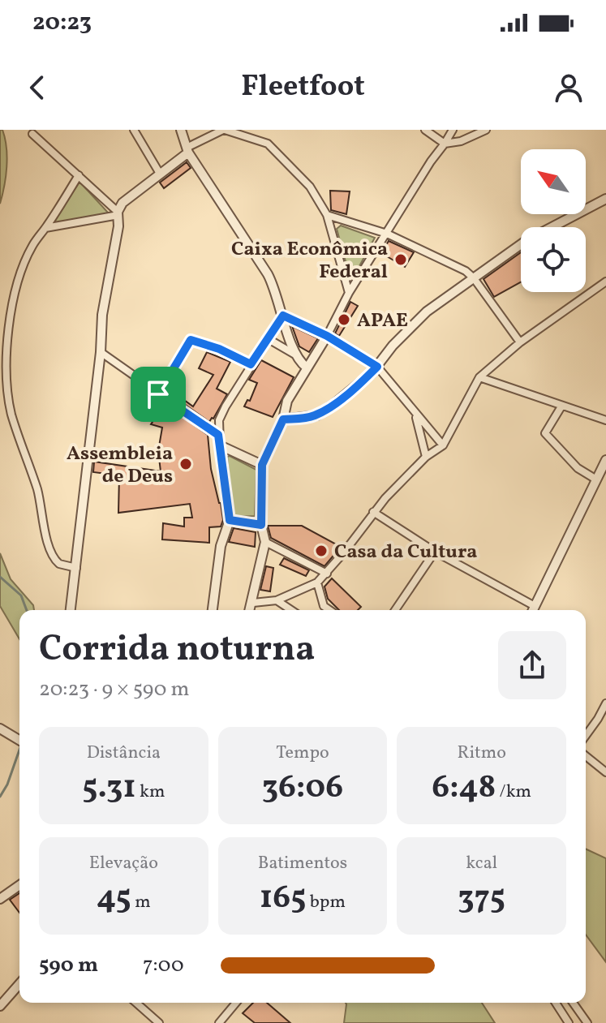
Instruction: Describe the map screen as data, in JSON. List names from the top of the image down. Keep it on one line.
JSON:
{"places":["Caixa Econômica Federal","APAE","Assembleia de Deus","Casa da Cultura"],"north":"top left","page":{"status":"20:23","header":"Fleetfoot","heading":["Corrida noturna","20:23 · 9 × 590 m"],"stats":[["Distância","5.31 km"],["Tempo","36:06"],["Ritmo","6:48 /km"],["Elevação","45 m"],["Batimentos","165 bpm"],["kcal","375"]],"list":[{"name":"590 m","note":"7:00"}]}}
